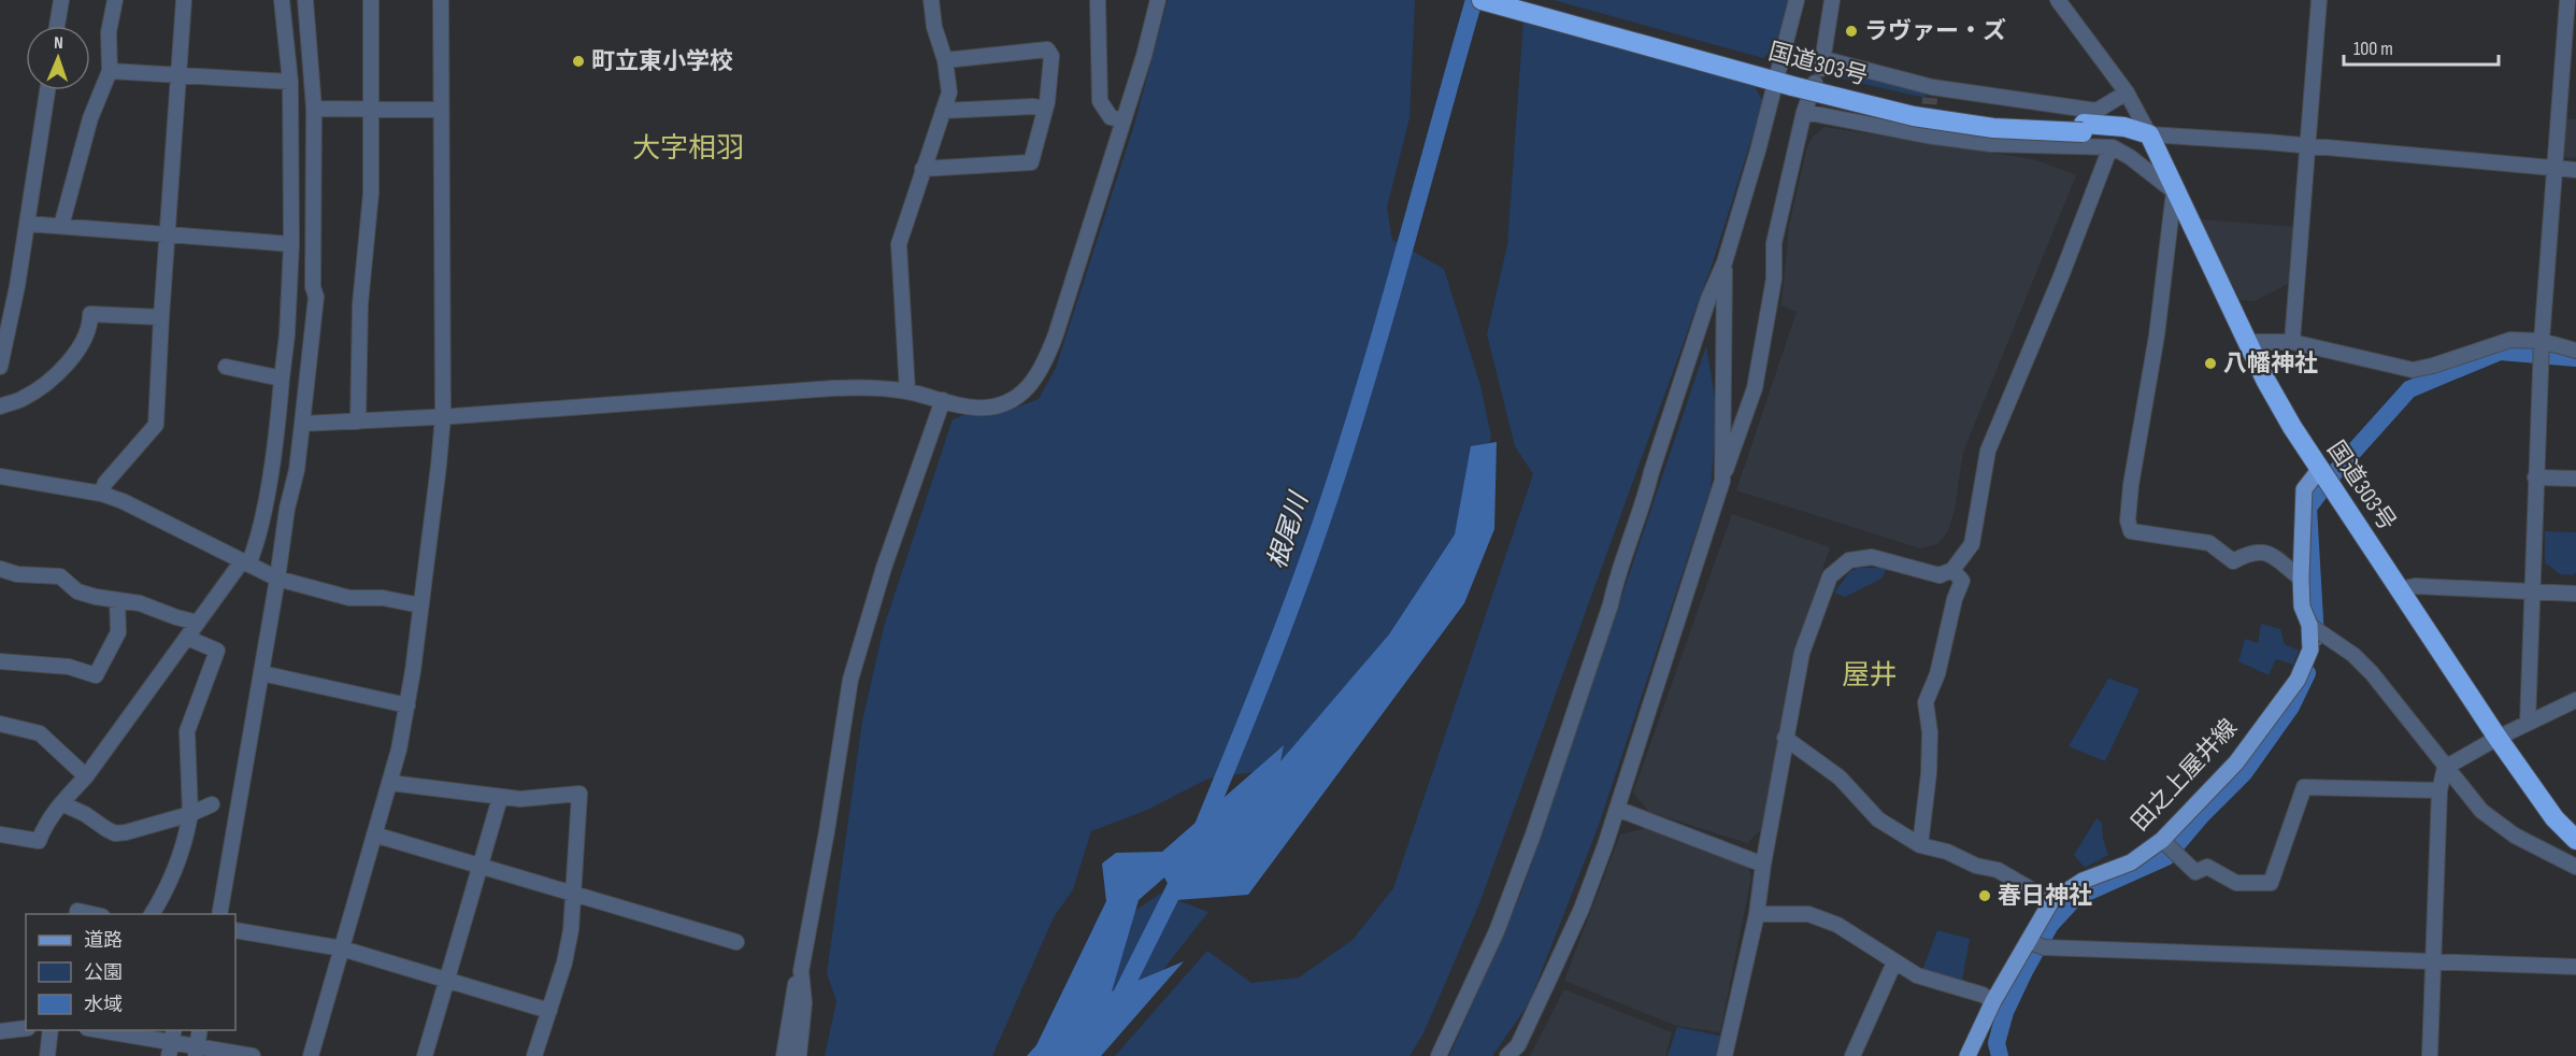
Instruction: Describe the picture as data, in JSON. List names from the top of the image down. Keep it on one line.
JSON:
{"streets":{"highway":["国道303号"],"main road":["田之上屋井線"]},"crossings":[["国道303号","田之上屋井線"]],"districts":["大字相羽","屋井"],"water":["根尾川"],"places":["ラヴァー・ズ","町立東小学校","八幡神社","春日神社"],"legend":["道路","公園","水域"],"scale_bar":"100 m","north":"top"}
